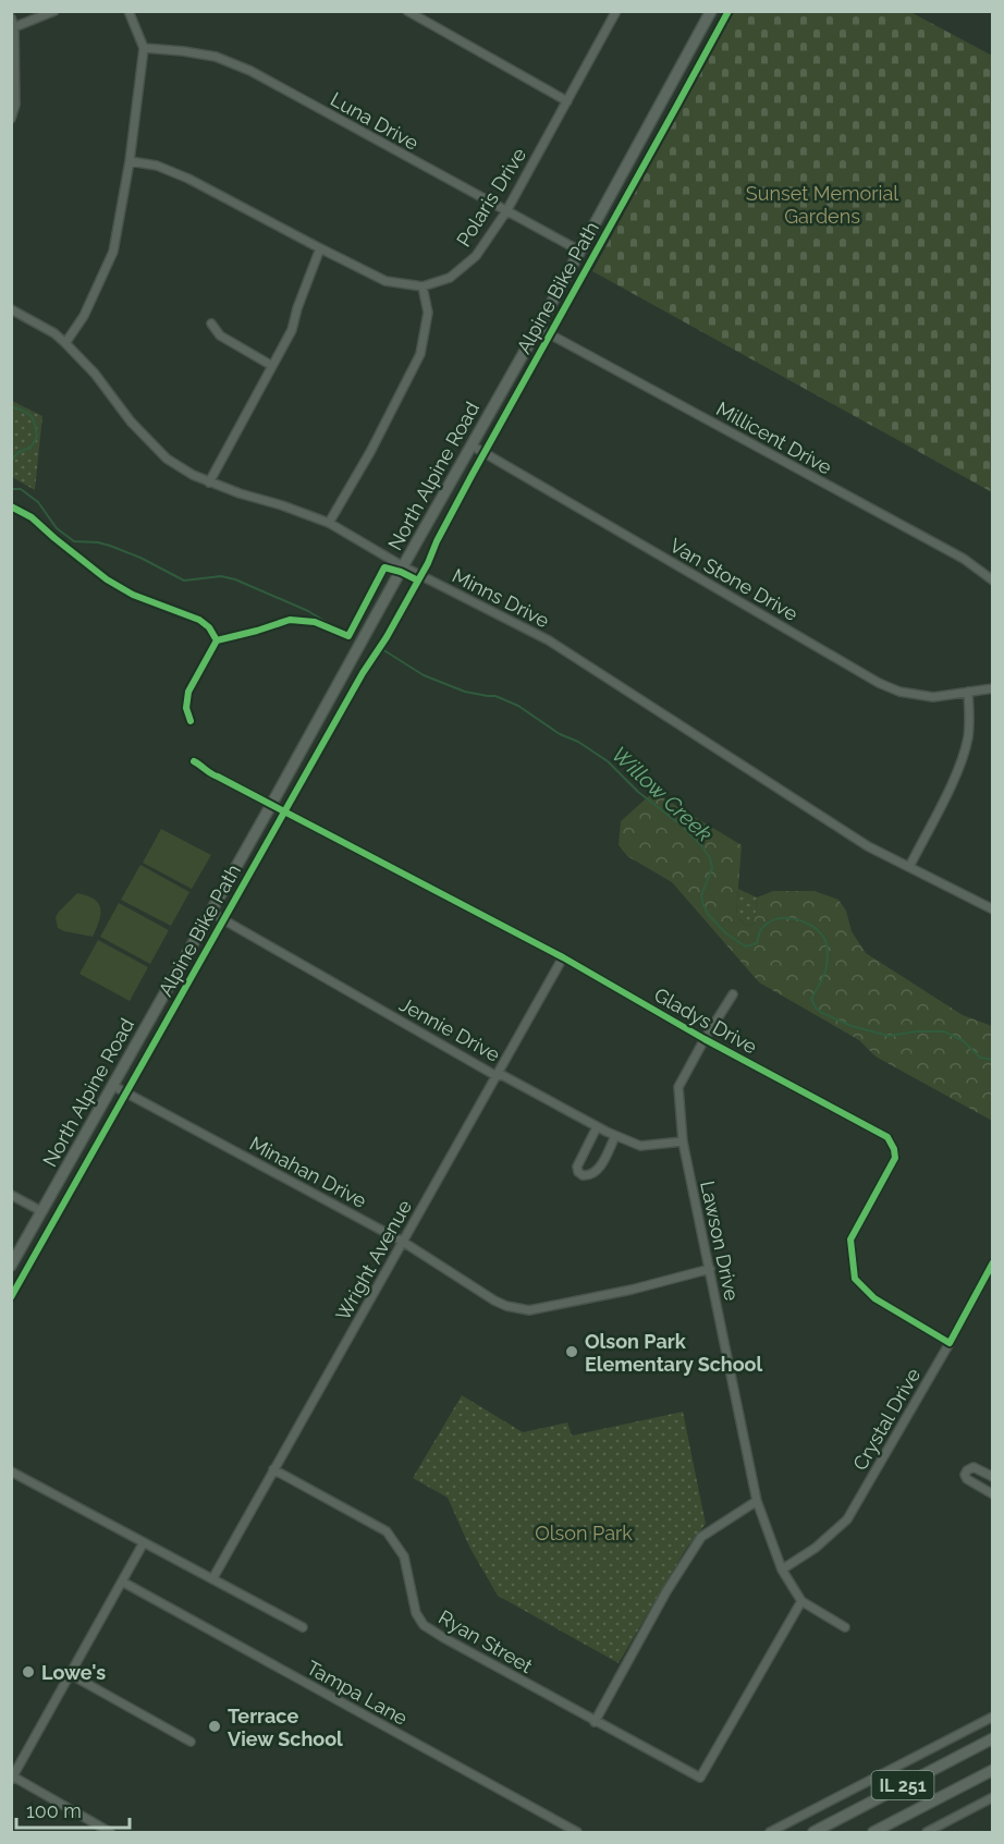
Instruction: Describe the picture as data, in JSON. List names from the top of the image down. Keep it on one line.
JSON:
{"streets":{"main road":["North Alpine Road","IL 251"],"street":["Luna Drive","Polaris Drive","Millicent Drive","Van Stone Drive","Minns Drive","Gladys Drive","Jennie Drive","Minahan Drive","Lawson Drive","Wright Avenue","Crystal Drive","Ryan Street","Tampa Lane"],"cycle path":["Alpine Bike Path"]},"crossings":[["Luna Drive","Polaris Drive"],["Luna Drive","North Alpine Road"],["Millicent Drive","North Alpine Road"],["North Alpine Road","Van Stone Drive"],["North Alpine Road","Minns Drive"],["North Alpine Road","Gladys Drive"],["North Alpine Road","Jennie Drive"],["North Alpine Road","Minahan Drive"],["Gladys Drive","Lawson Drive"],["Gladys Drive","Wright Avenue"],["Gladys Drive","Crystal Drive"],["Jennie Drive","Lawson Drive"],["Jennie Drive","Wright Avenue"],["Minahan Drive","Lawson Drive"],["Minahan Drive","Wright Avenue"],["Lawson Drive","Crystal Drive"],["Lawson Drive","Ryan Street"],["Wright Avenue","Ryan Street"]],"water":["Willow Creek"],"parks":["Sunset Memorial Gardens","Olson Park"],"places":["Olson Park Elementary School","Lowe's","Terrace View School"],"scale_bar":"100 m"}
